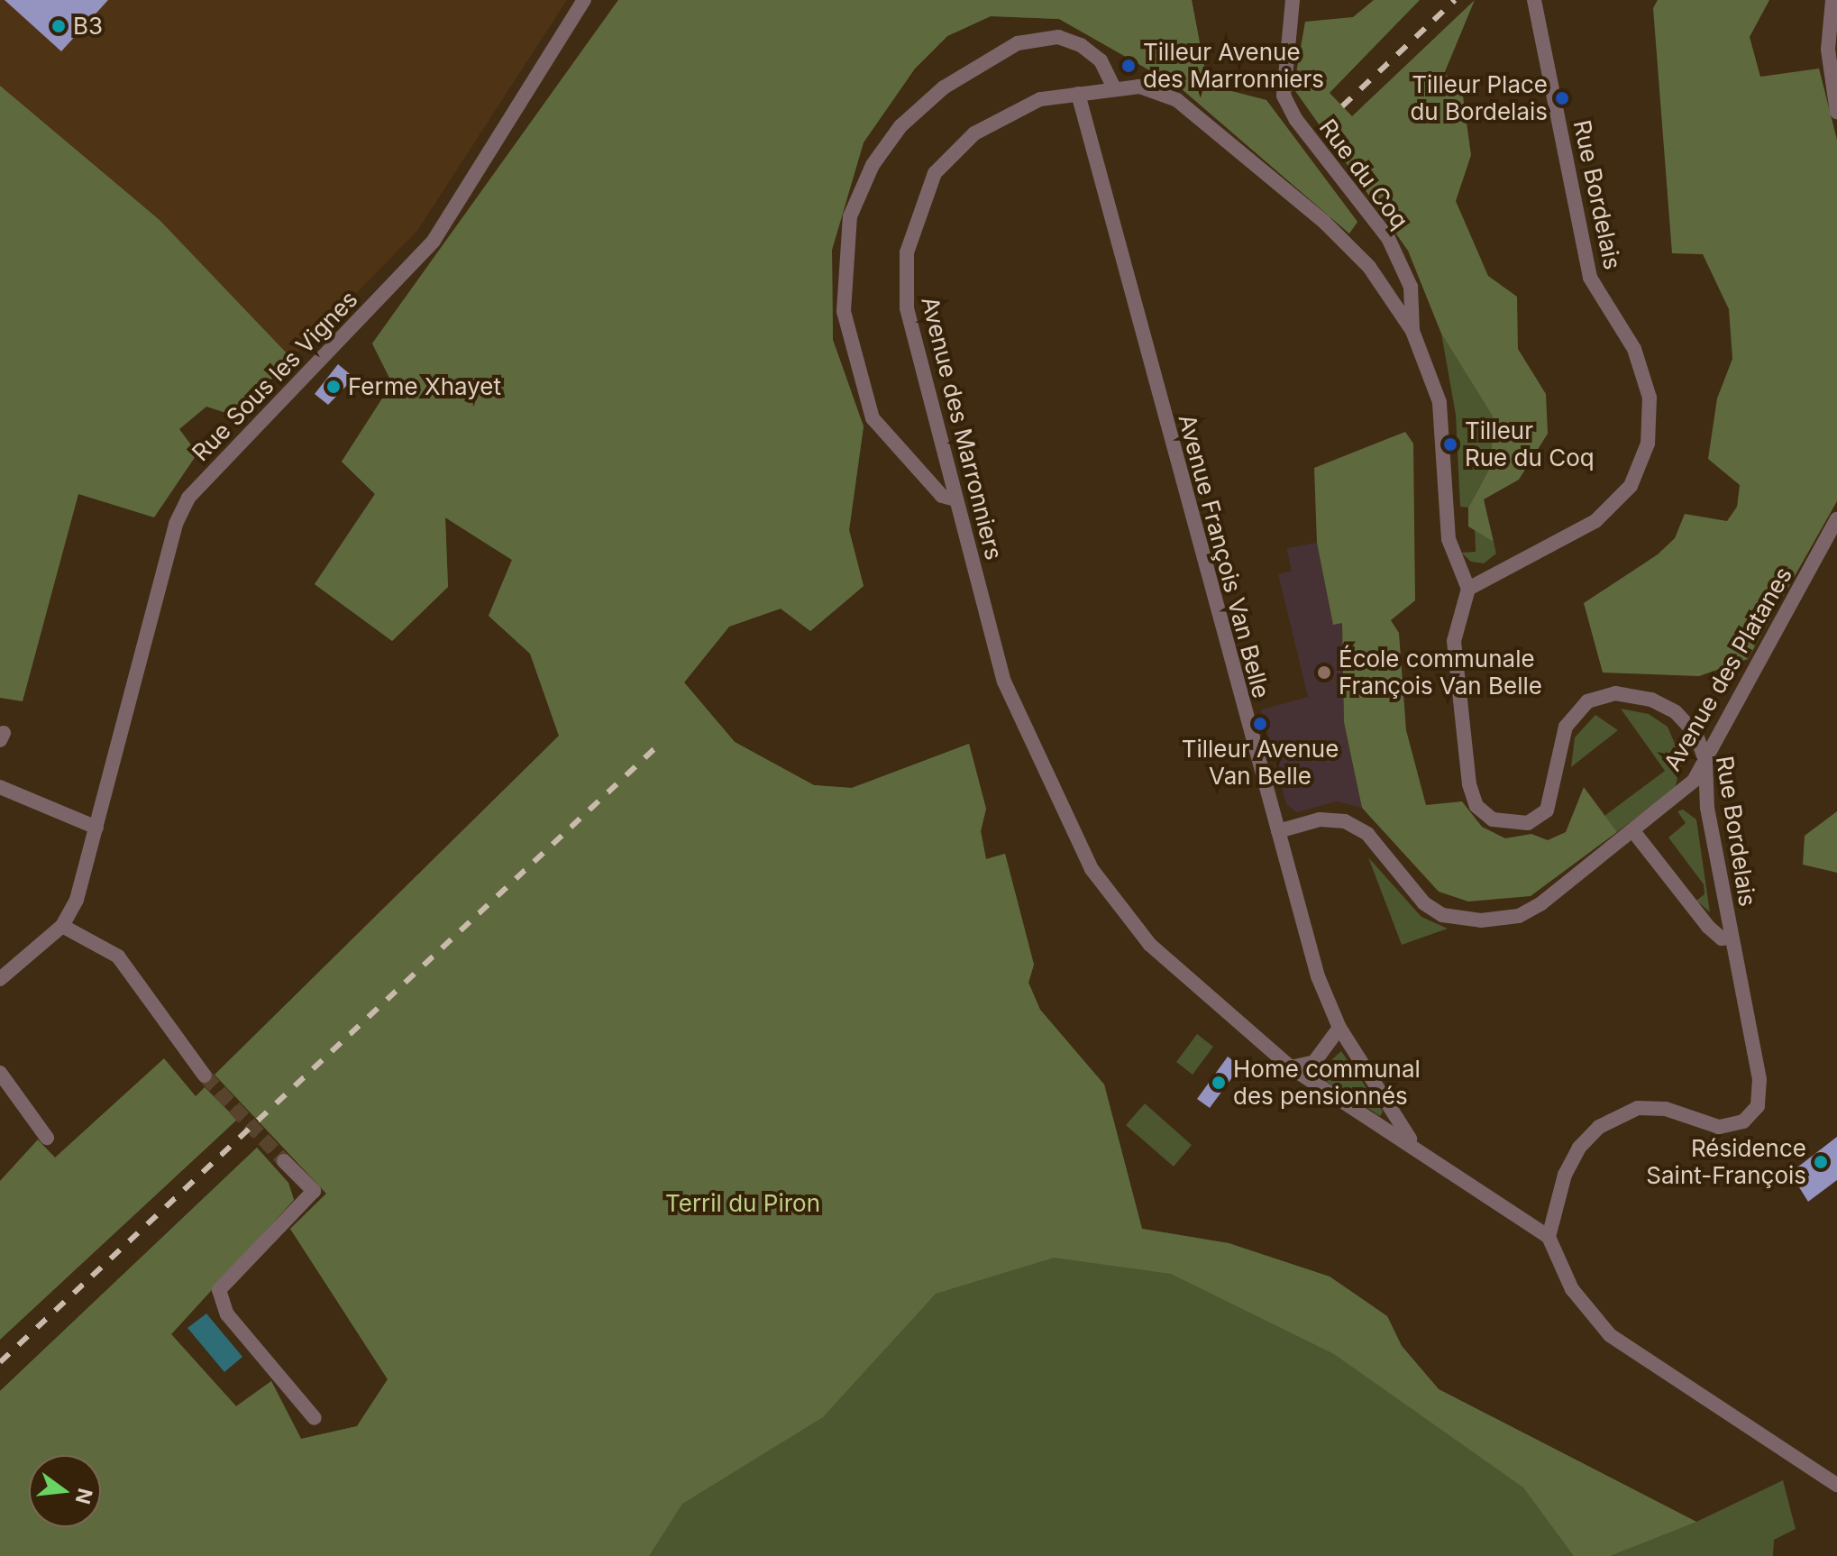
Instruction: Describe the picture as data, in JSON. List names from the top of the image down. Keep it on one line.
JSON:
{"streets":{"street":["Rue du Coq","Rue Bordelais","Rue Sous les Vignes","Avenue des Marronniers","Avenue François Van Belle","Avenue des Platanes"]},"crossings":[["Rue du Coq","Avenue des Marronniers"],["Rue Bordelais","Avenue des Marronniers"],["Rue Bordelais","Avenue des Platanes"],["Avenue des Marronniers","Avenue François Van Belle"],["Avenue François Van Belle","Avenue des Platanes"]],"parks":["Terril du Piron"],"places":["B3","Tilleur Avenue des Marronniers","Tilleur Place du Bordelais","Ferme Xhayet","Tilleur Rue du Coq","École communale François Van Belle","Tilleur Avenue Van Belle","Home communal des pensionnés","Résidence Saint-François"],"north":"right"}
